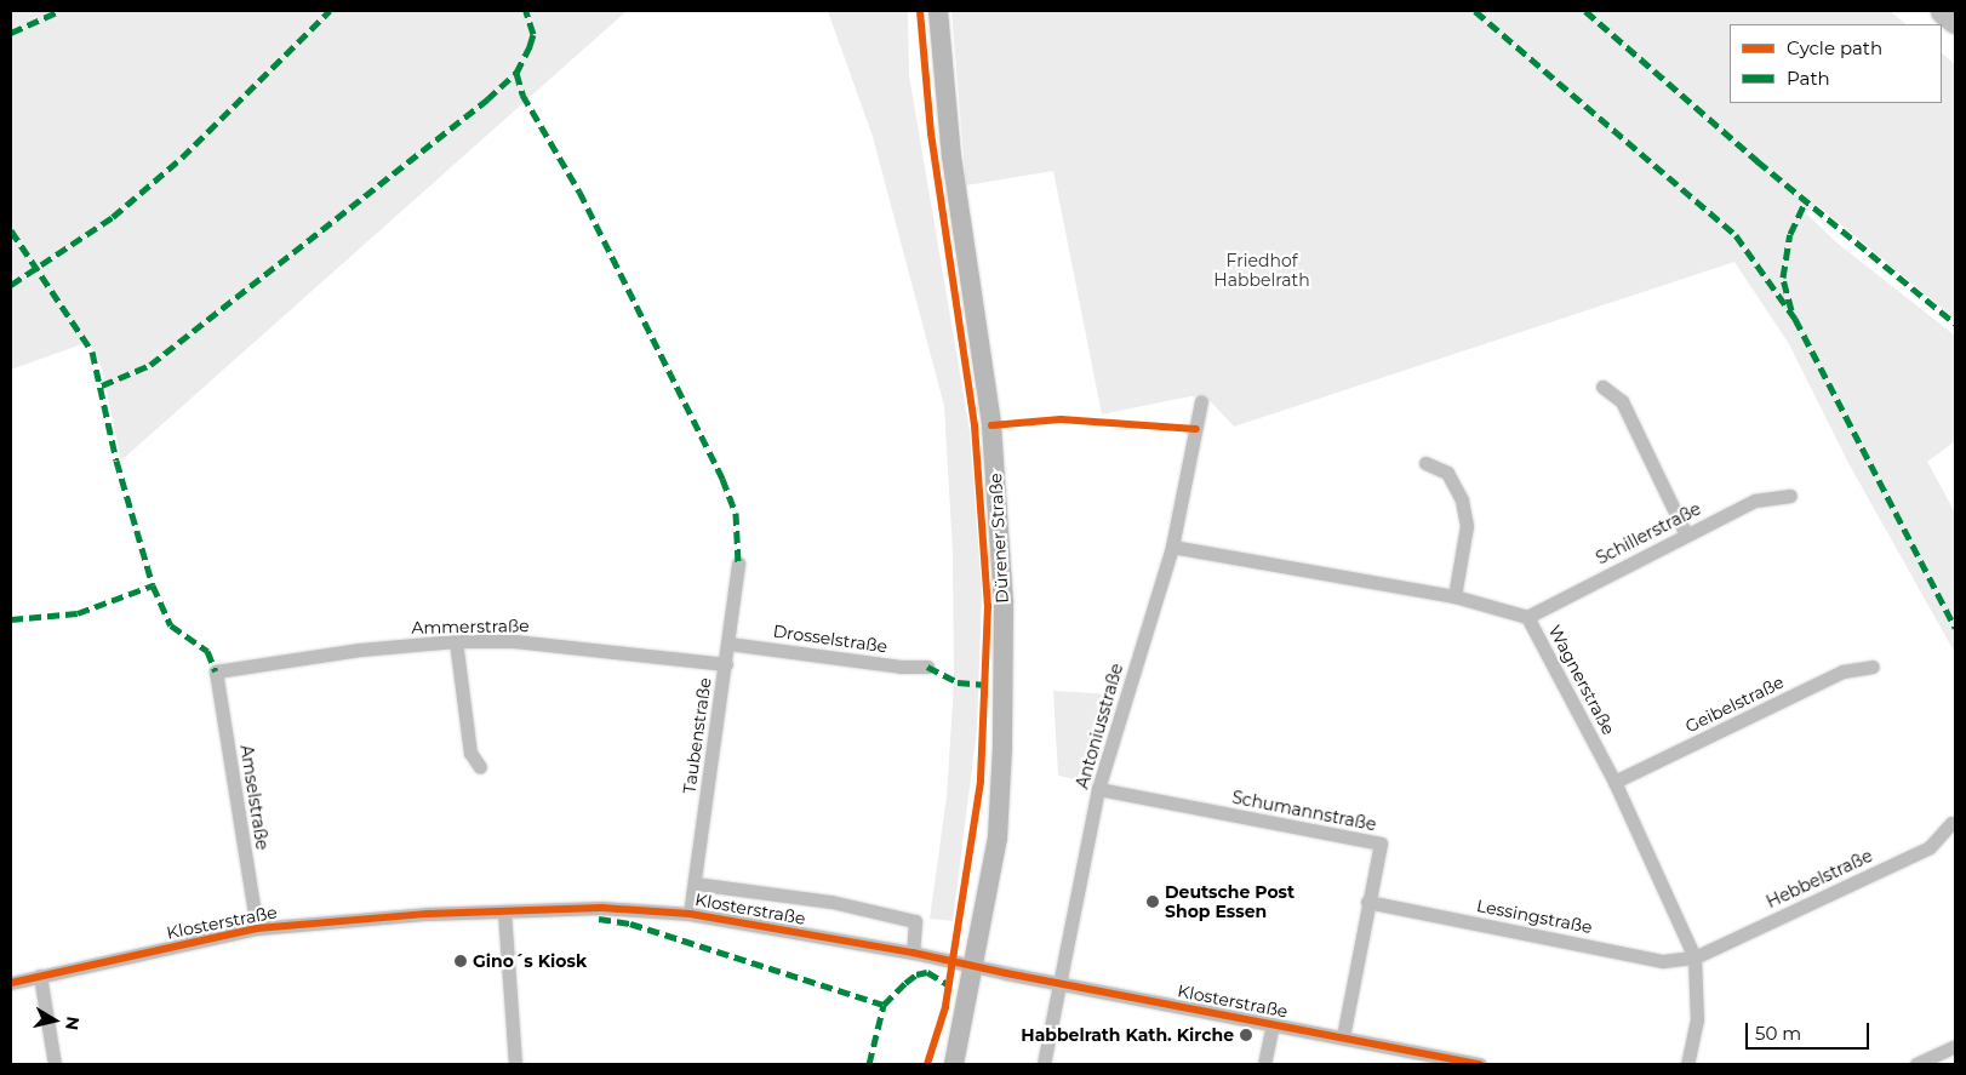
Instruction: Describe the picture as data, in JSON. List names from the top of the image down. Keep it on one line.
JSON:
{"streets":{"main road":["Dürener Straße"],"street":["Schillerstraße","Ammerstraße","Drosselstraße","Wagnerstraße","Geibelstraße","Antoniusstraße","Taubenstraße","Amselstraße","Schumannstraße","Hebbelstraße","Klosterstraße","Lessingstraße"]},"crossings":[["Schillerstraße","Wagnerstraße"],["Dürener Straße","Klosterstraße"],["Ammerstraße","Taubenstraße"],["Ammerstraße","Amselstraße"],["Drosselstraße","Taubenstraße"],["Wagnerstraße","Geibelstraße"],["Wagnerstraße","Antoniusstraße"],["Wagnerstraße","Hebbelstraße"],["Wagnerstraße","Lessingstraße"],["Antoniusstraße","Schumannstraße"],["Antoniusstraße","Klosterstraße"],["Taubenstraße","Klosterstraße"],["Amselstraße","Klosterstraße"],["Schumannstraße","Klosterstraße"],["Schumannstraße","Lessingstraße"],["Hebbelstraße","Lessingstraße"]],"parks":["Friedhof Habbelrath"],"places":["Deutsche Post Shop Essen","Gino´s Kiosk","Habbelrath Kath. Kirche"],"legend":["Cycle path","Path"],"scale_bar":"50 m","north":"right"}
